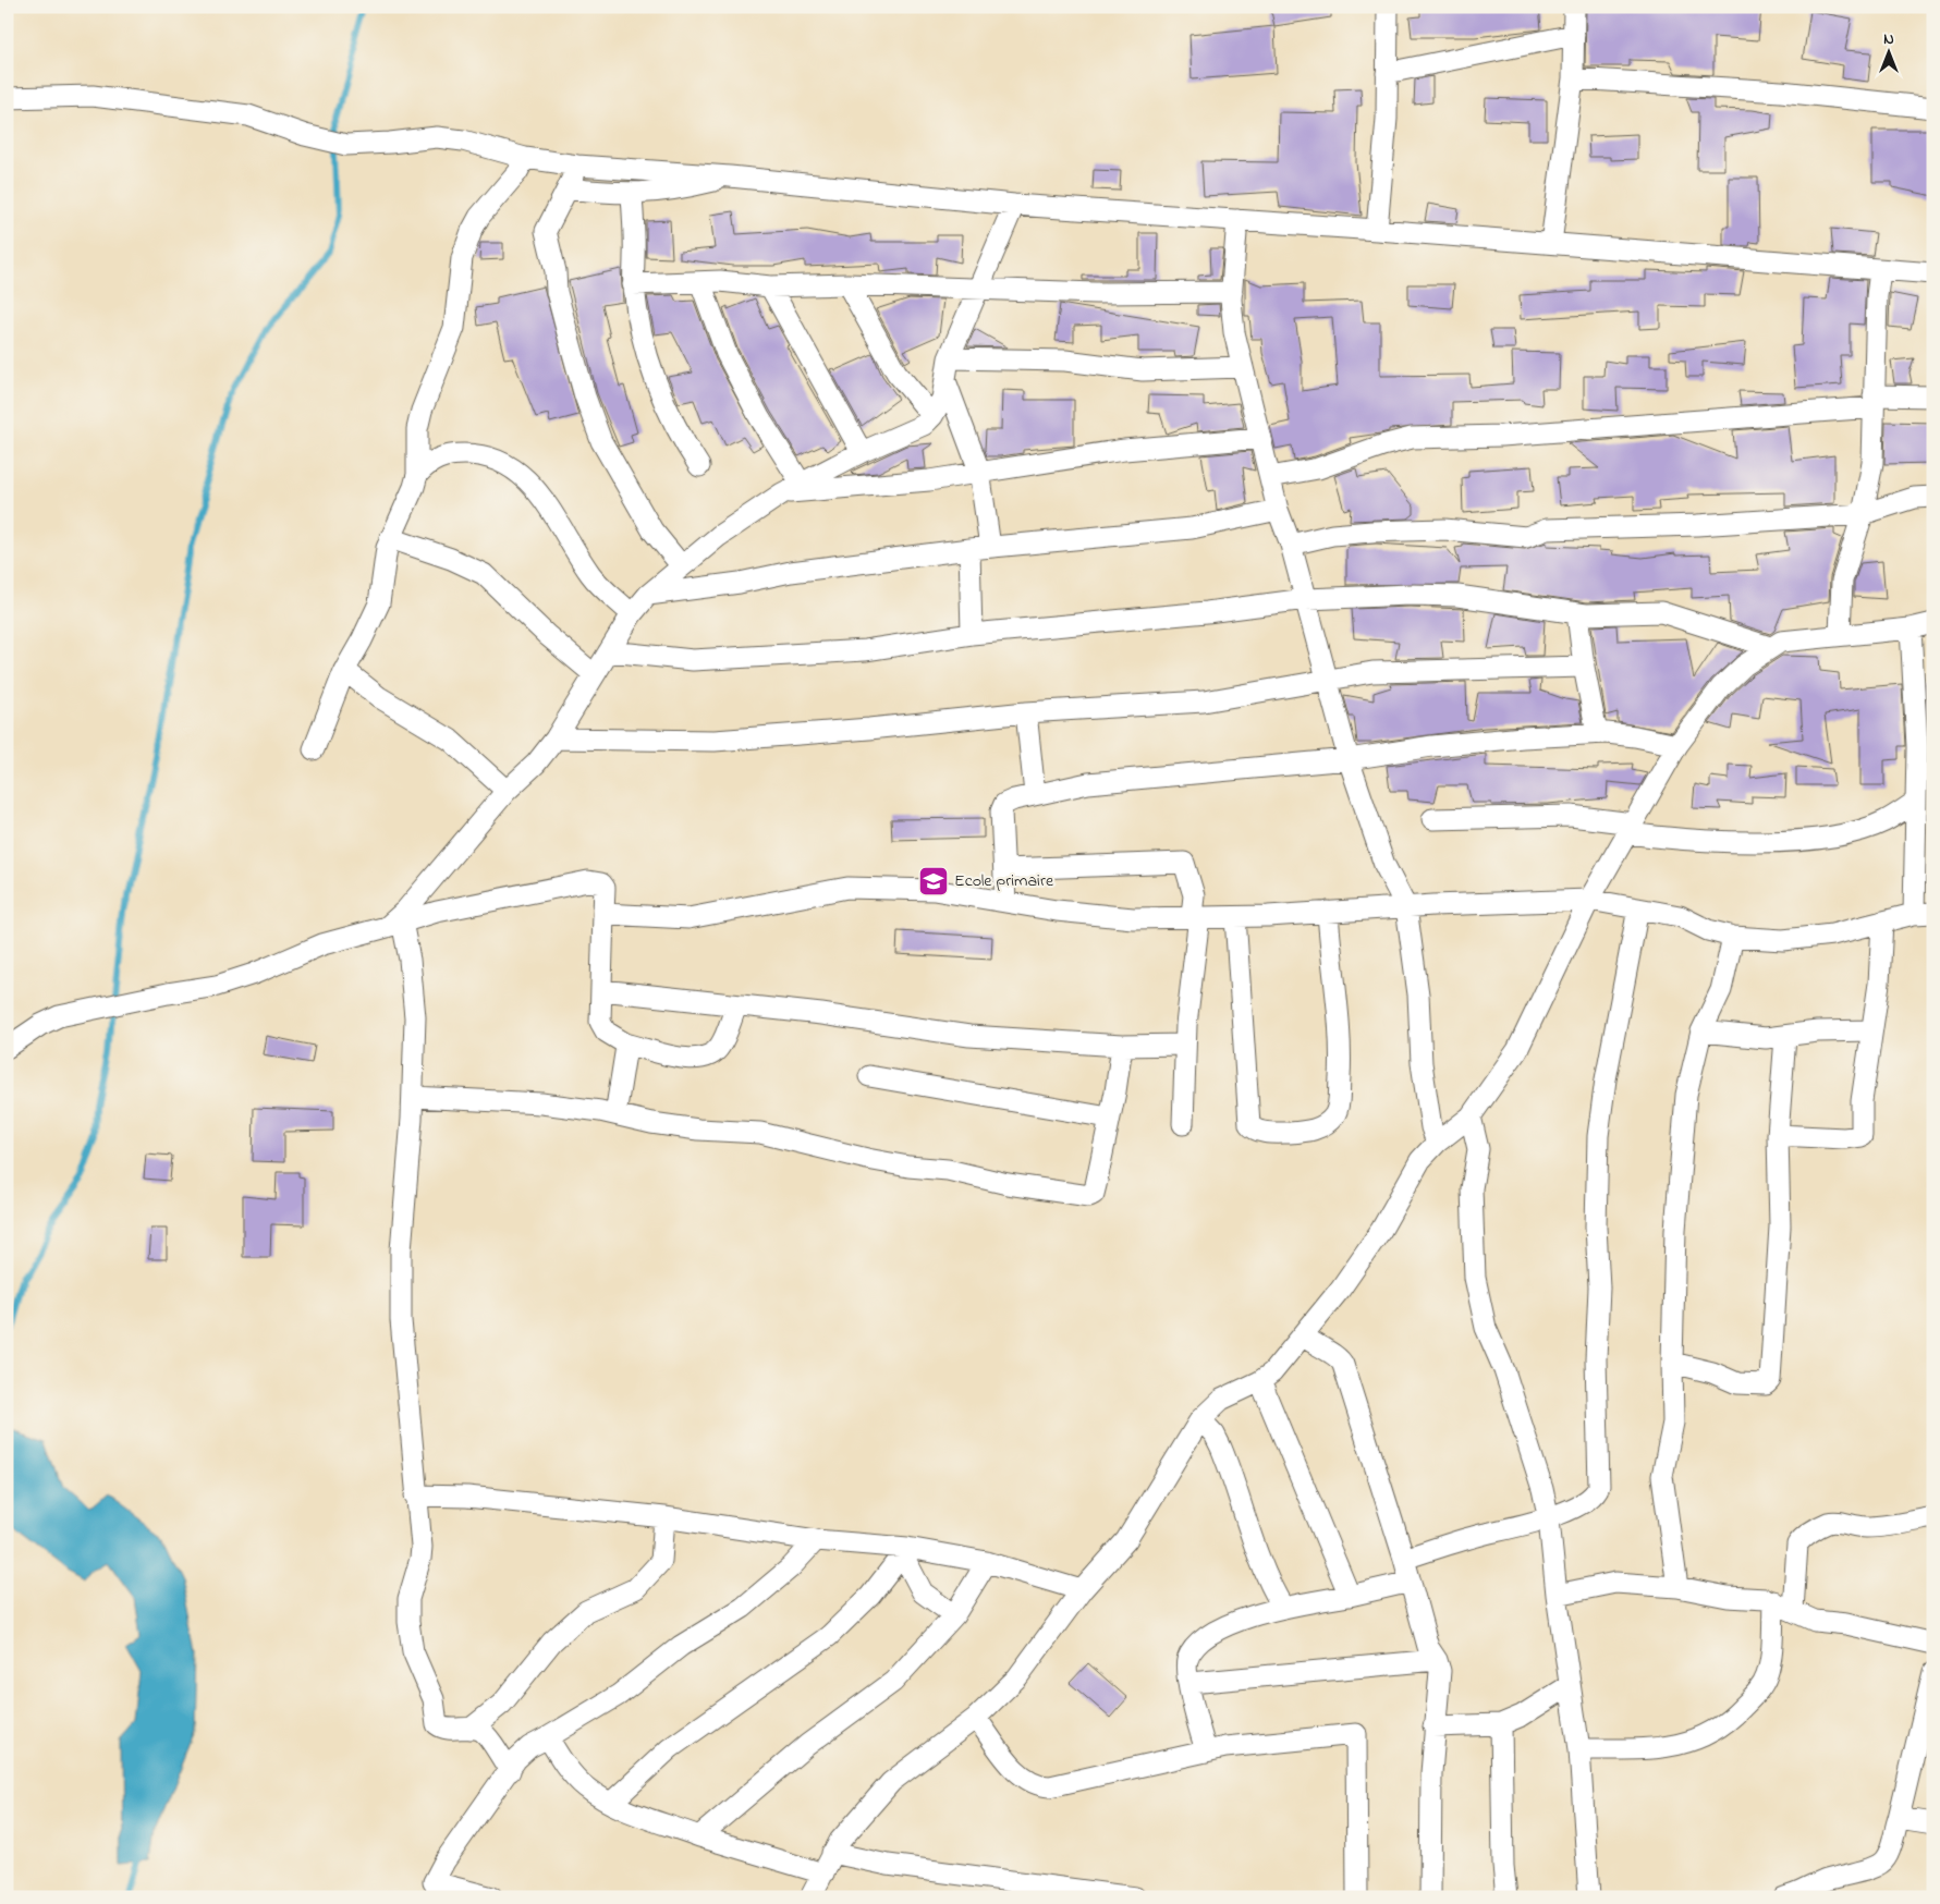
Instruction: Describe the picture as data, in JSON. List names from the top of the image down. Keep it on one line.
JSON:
{"places":{"school or university":["Ecole primaire"]},"north":"top"}
